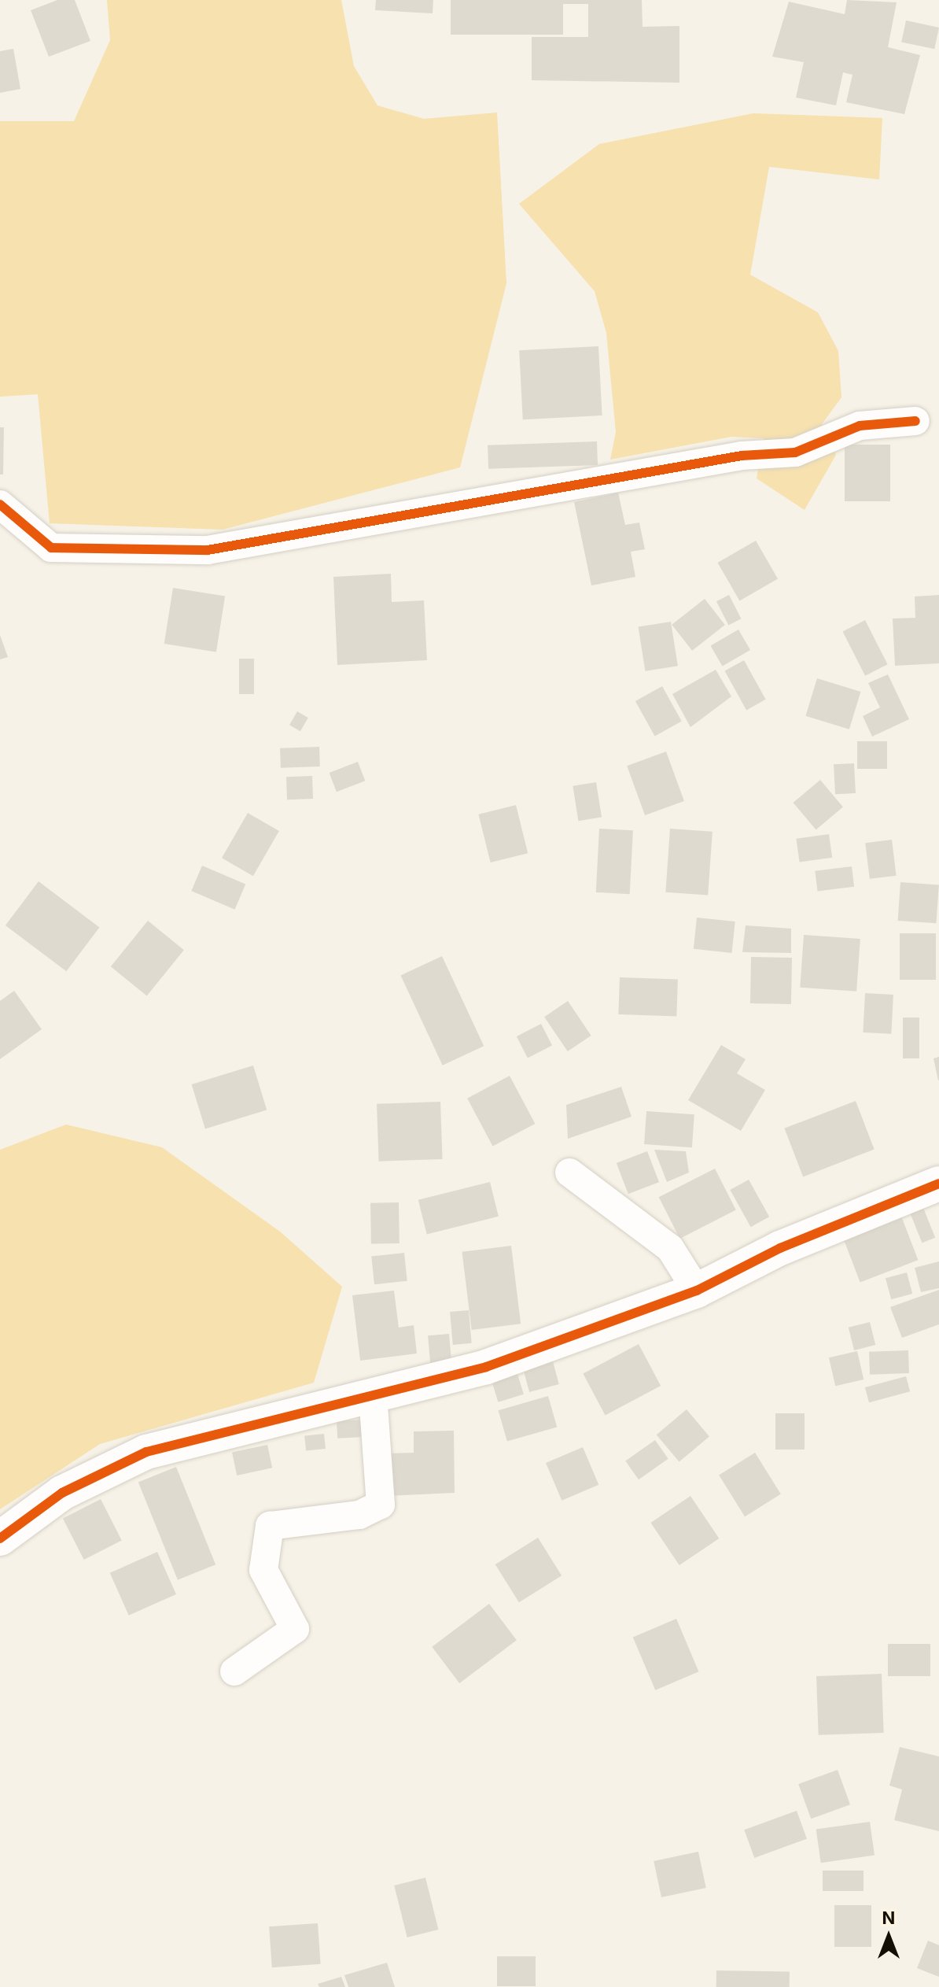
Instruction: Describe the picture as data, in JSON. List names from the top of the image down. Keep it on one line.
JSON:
{"north":"top"}
